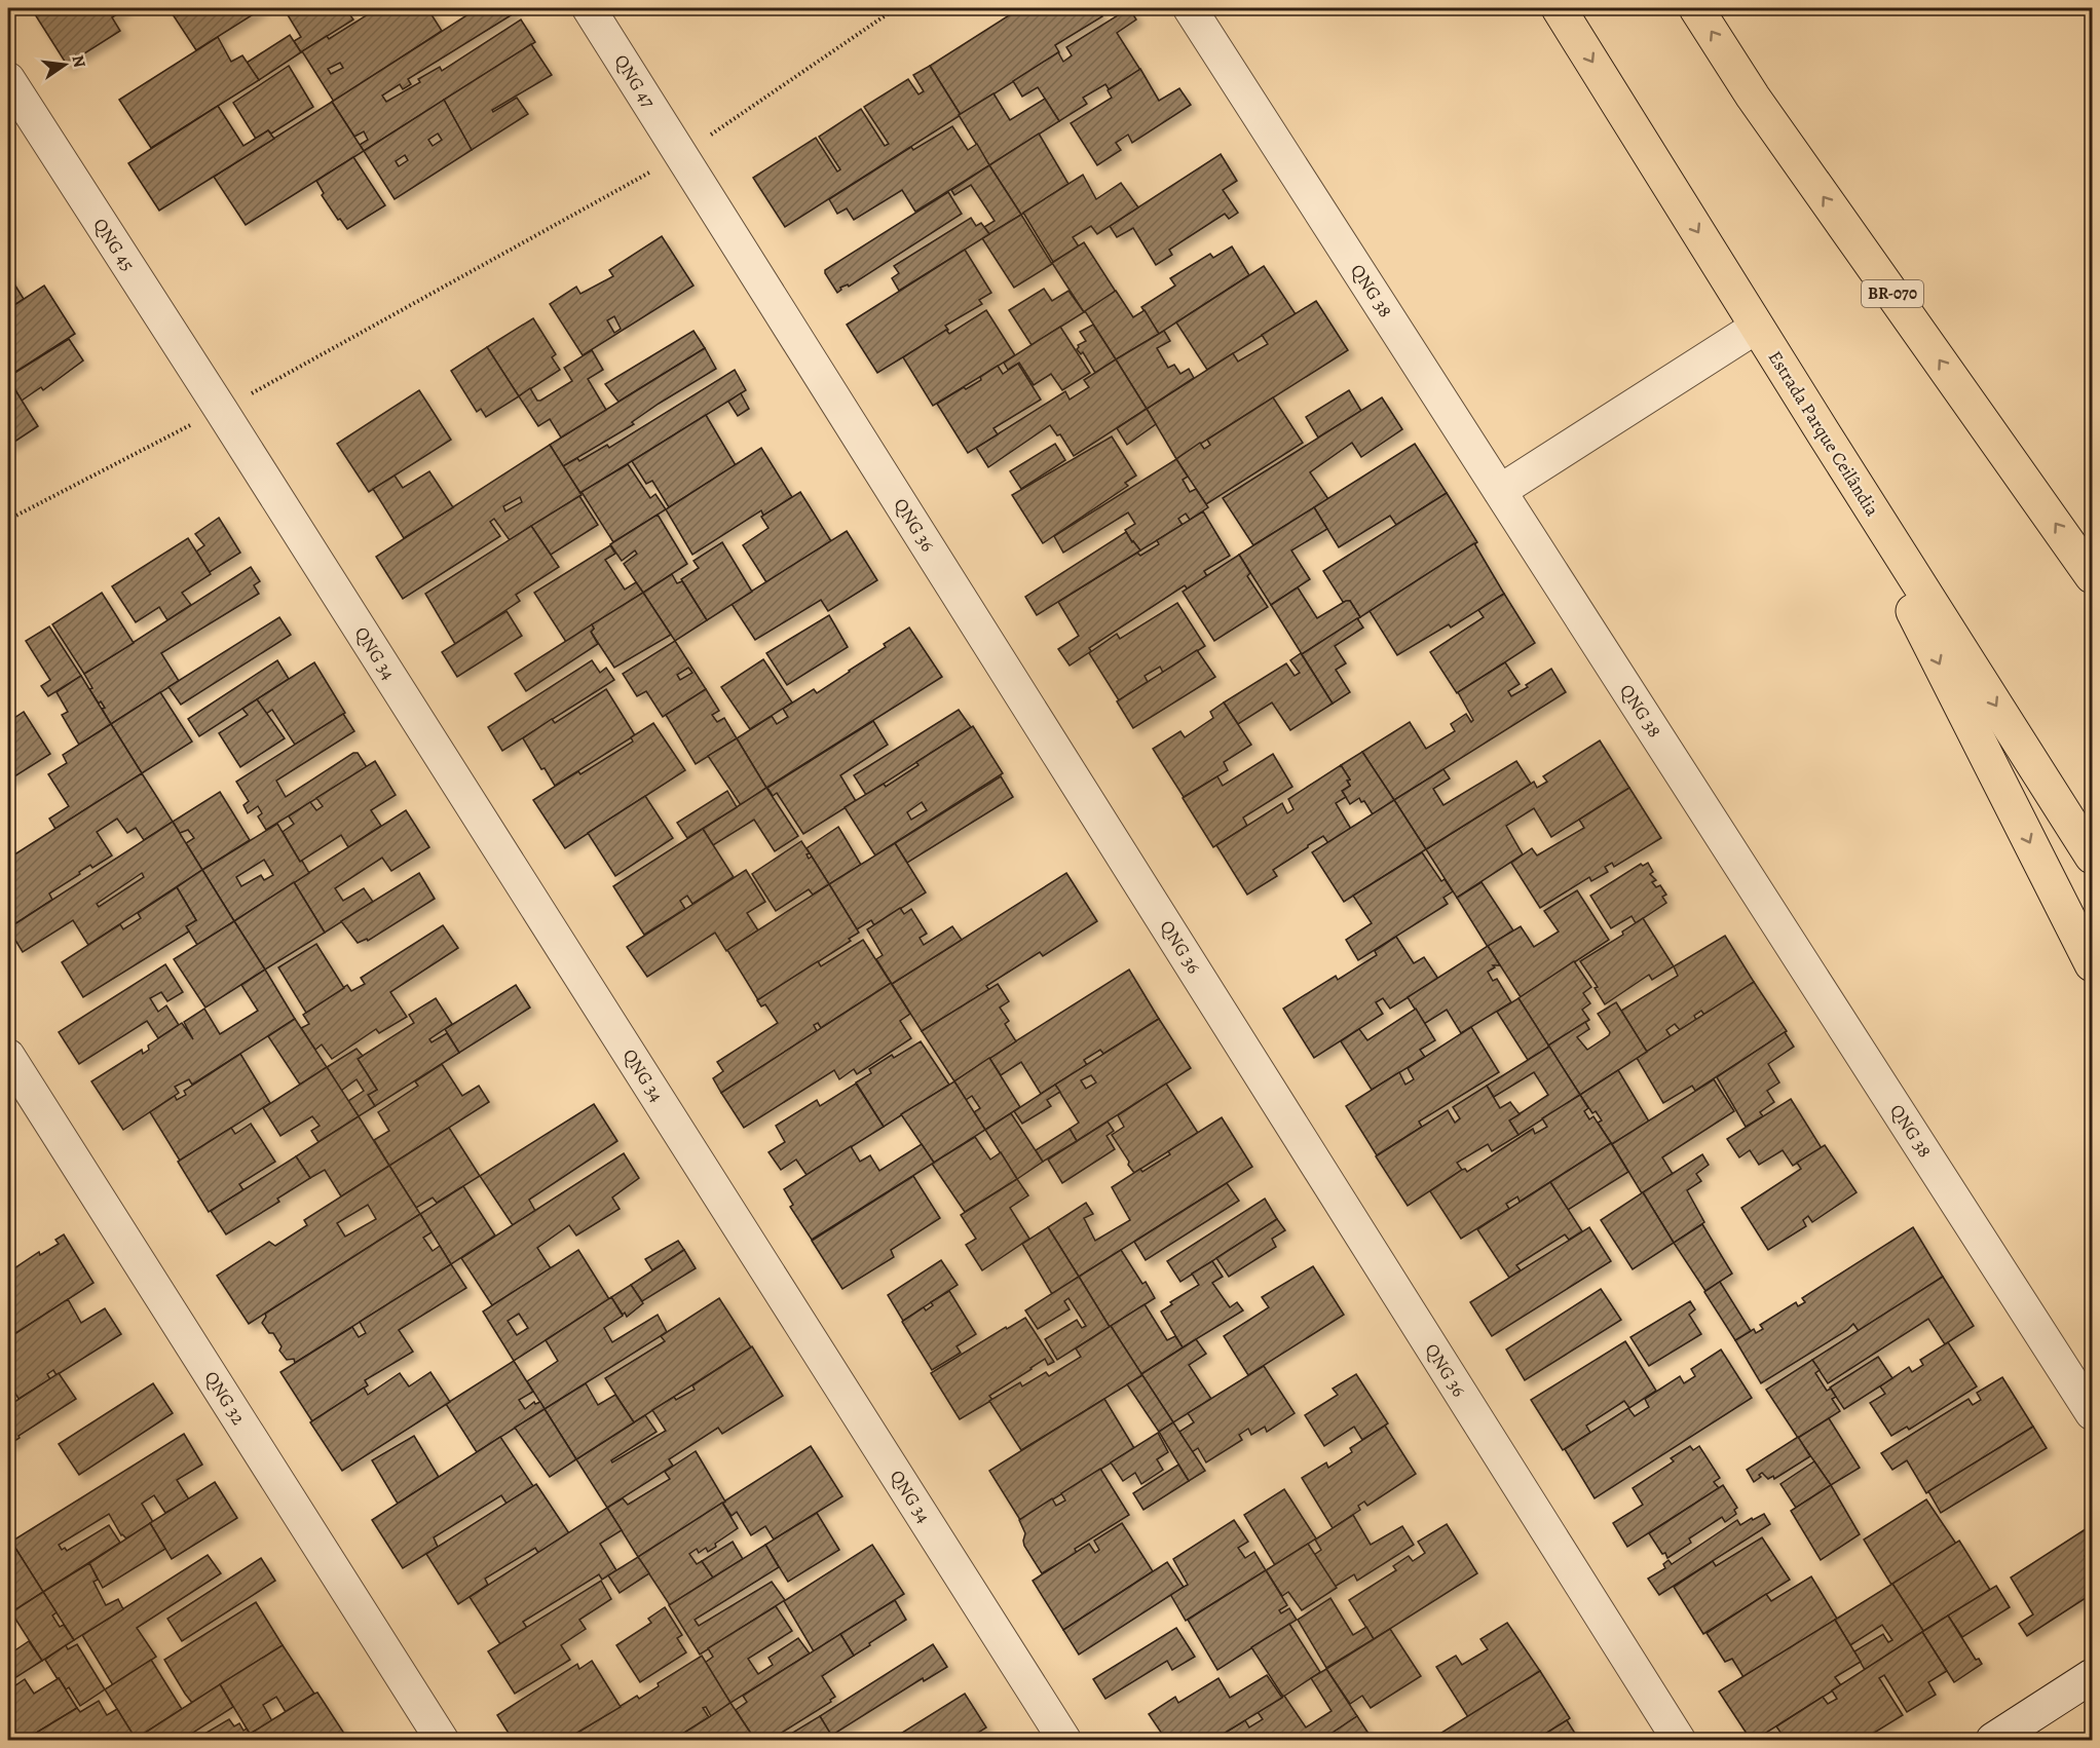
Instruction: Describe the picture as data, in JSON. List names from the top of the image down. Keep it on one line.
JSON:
{"streets":{"highway":["BR-070","Estrada Parque Ceilândia"],"street":["QNG 47","QNG 45","QNG 38","QNG 36","QNG 34","QNG 32"]},"crossings":[["QNG 47","QNG 36"],["QNG 45","QNG 34"]],"north":"right"}
